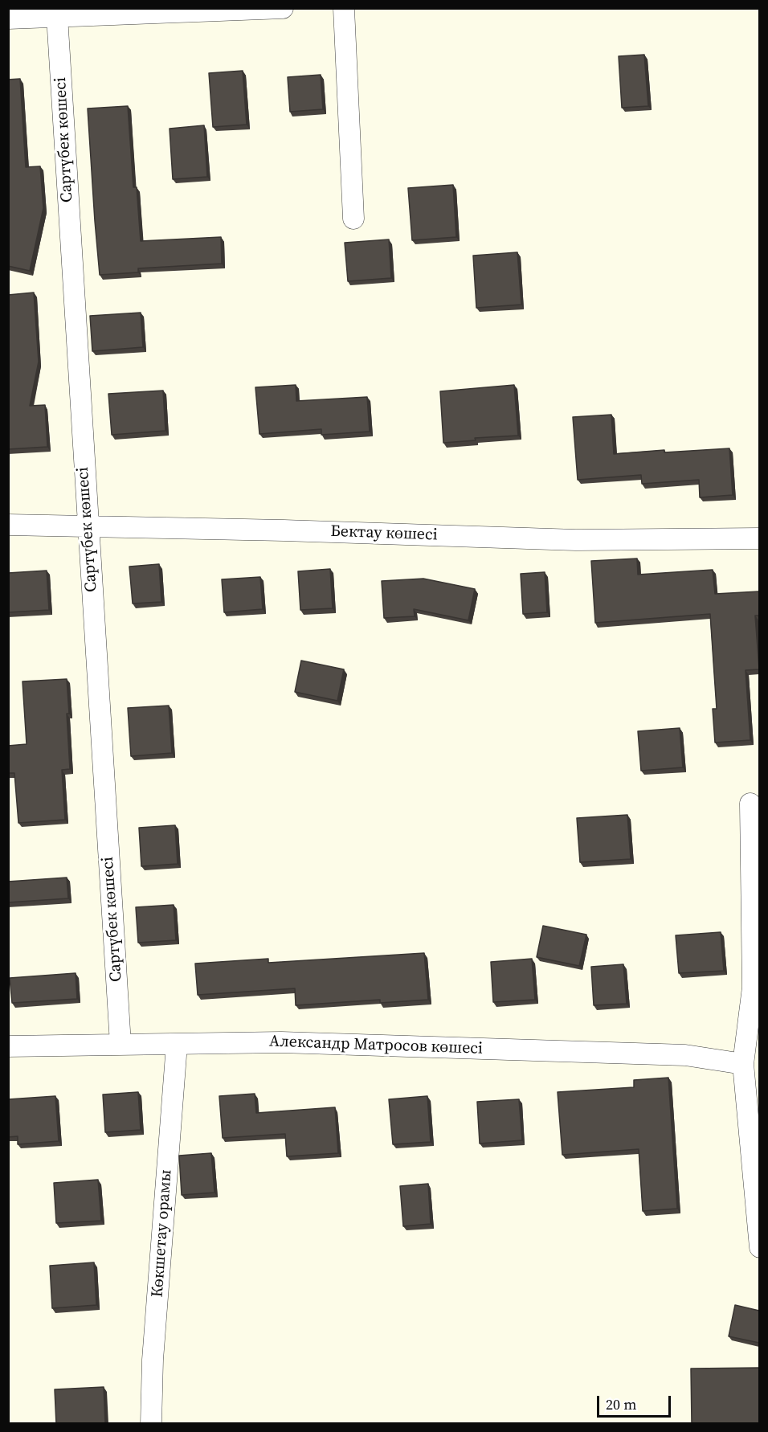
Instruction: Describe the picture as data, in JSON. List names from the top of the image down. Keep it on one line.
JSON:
{"streets":{"street":["Сартүбек көшесі","Бектау көшесі","Александр Матросов көшесі","Көкшетау орамы"]},"crossings":[["Сартүбек көшесі","Бектау көшесі"],["Сартүбек көшесі","Александр Матросов көшесі"],["Александр Матросов көшесі","Көкшетау орамы"]],"scale_bar":"20 m"}
